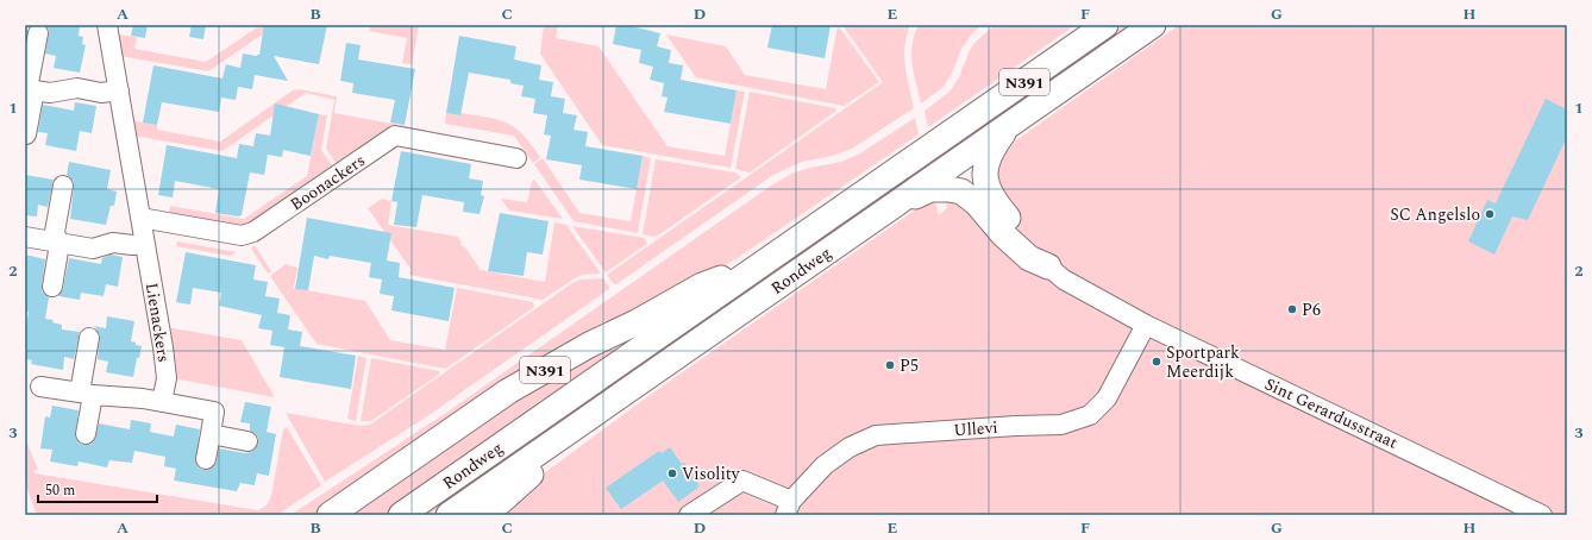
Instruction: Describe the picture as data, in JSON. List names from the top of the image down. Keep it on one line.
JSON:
{"streets":{"main road":["N391","Rondweg"],"street":["Boonackers","Lienackers","Sint Gerardusstraat","Ullevi"]},"crossings":[["N391","Rondweg"],["Boonackers","Lienackers"],["Sint Gerardusstraat","Ullevi"]],"places":["SC Angelslo","P6","Sportpark Meerdijk","P5","Visolity"],"scale_bar":"50 m","grid":{"columns":["A","B","C","D","E","F","G","H"],"rows":["1","2","3"]}}
